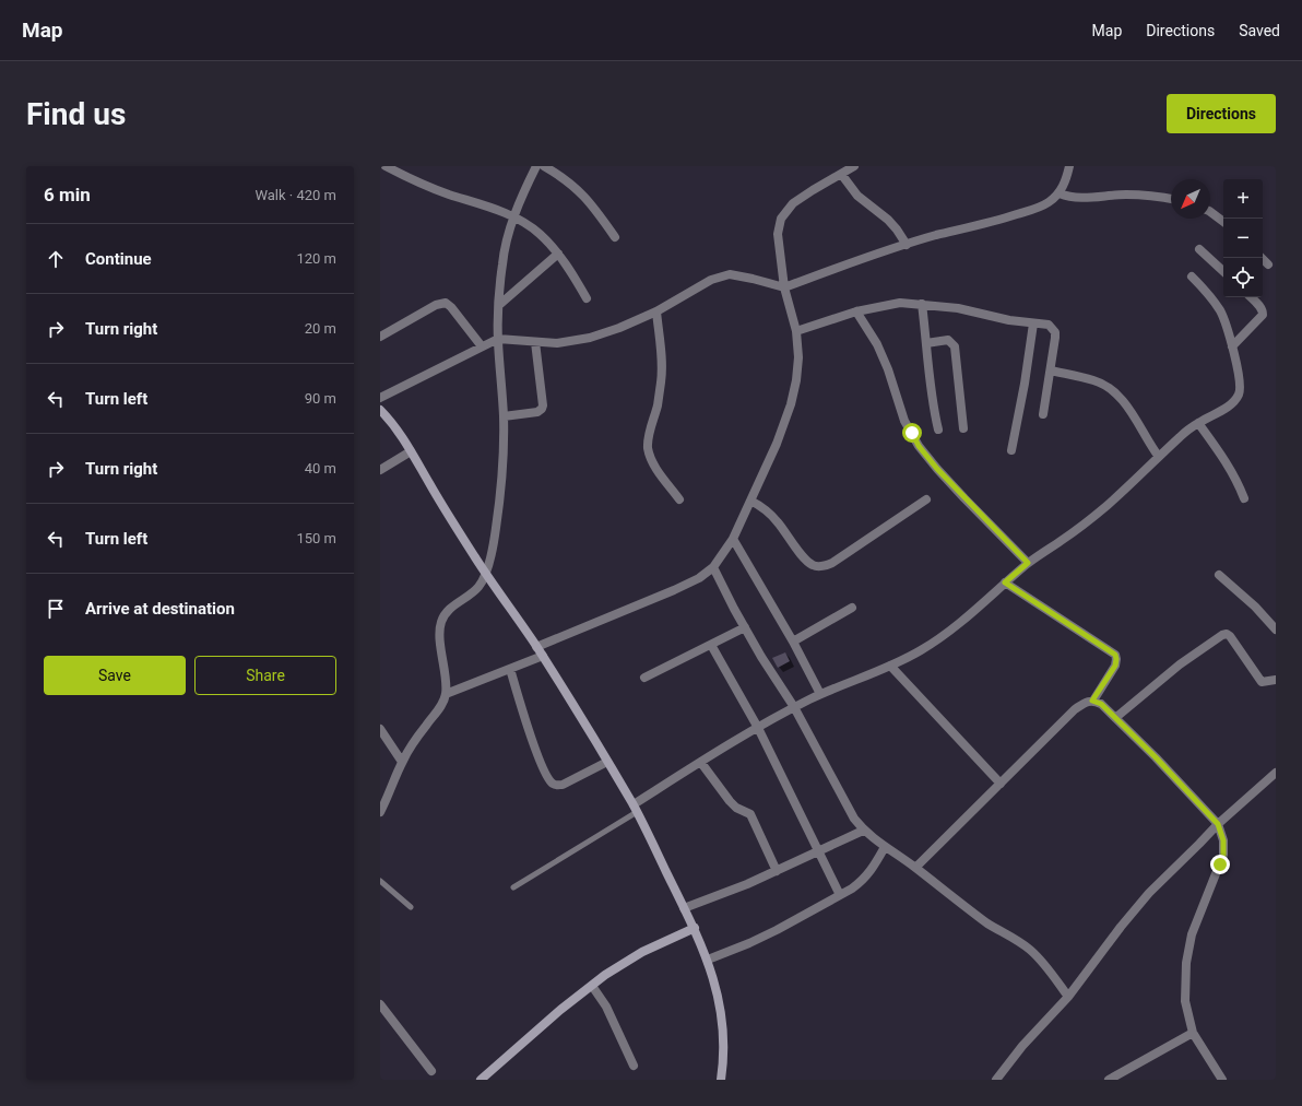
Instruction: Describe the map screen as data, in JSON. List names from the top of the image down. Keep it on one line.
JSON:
{"north":"bottom left","page":{"header":"Map","nav":["Map","Directions","Saved"],"buttons":["Directions",["Save","Share"]],"title":"Find us","heading":["6 min","Walk · 420 m"],"map_buttons":["+","−"],"list":[["Continue","120 m"],["Turn right","20 m"],["Turn left","90 m"],["Turn right","40 m"],["Turn left","150 m"],"Arrive at destination"]}}
